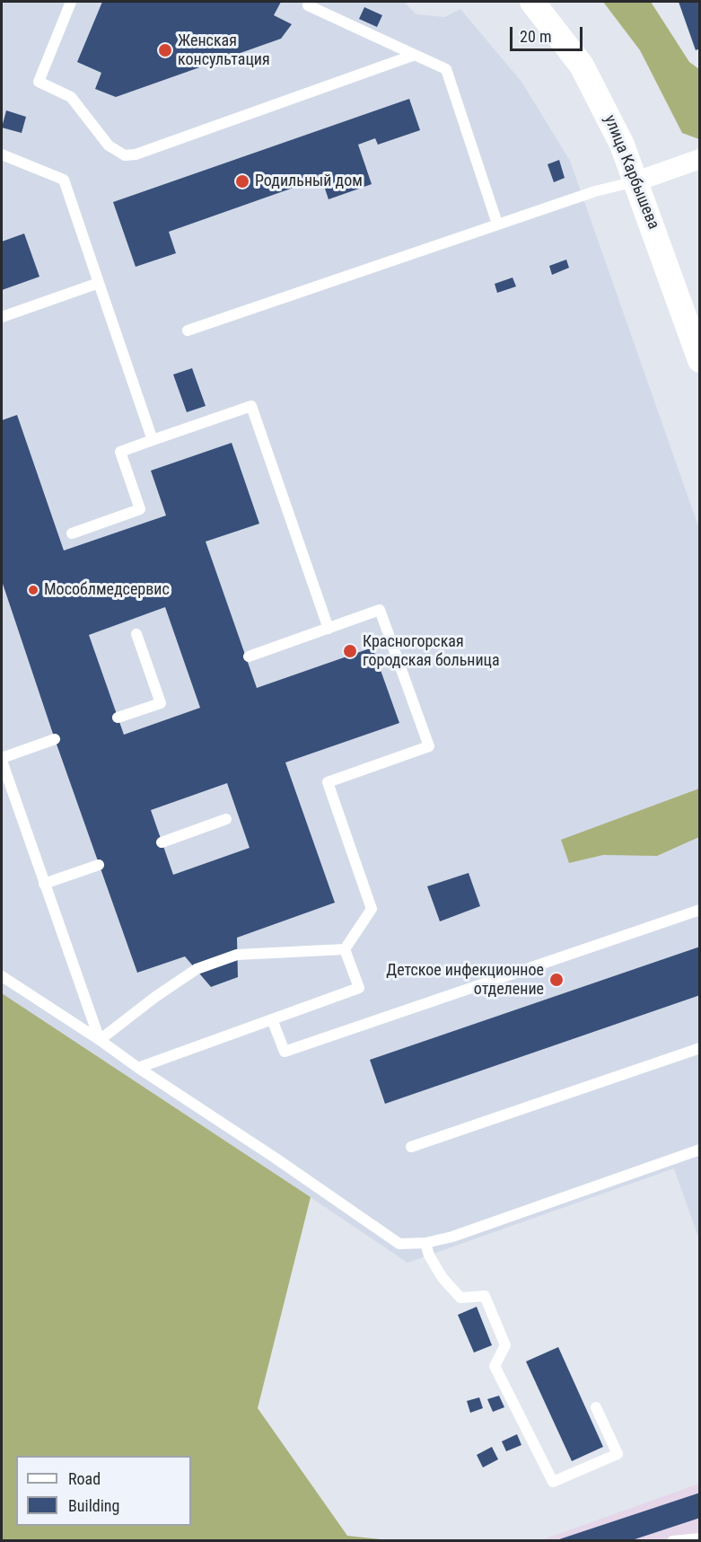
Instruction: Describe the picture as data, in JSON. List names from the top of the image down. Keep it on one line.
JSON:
{"streets":{"street":["улица Карбышева"]},"places":["Женская консультация","Родильный дом","Мособлмедсервис","Красногорская городская больница","Детское инфекционное отделение"],"legend":["Road","Building"],"scale_bar":"20 m"}
